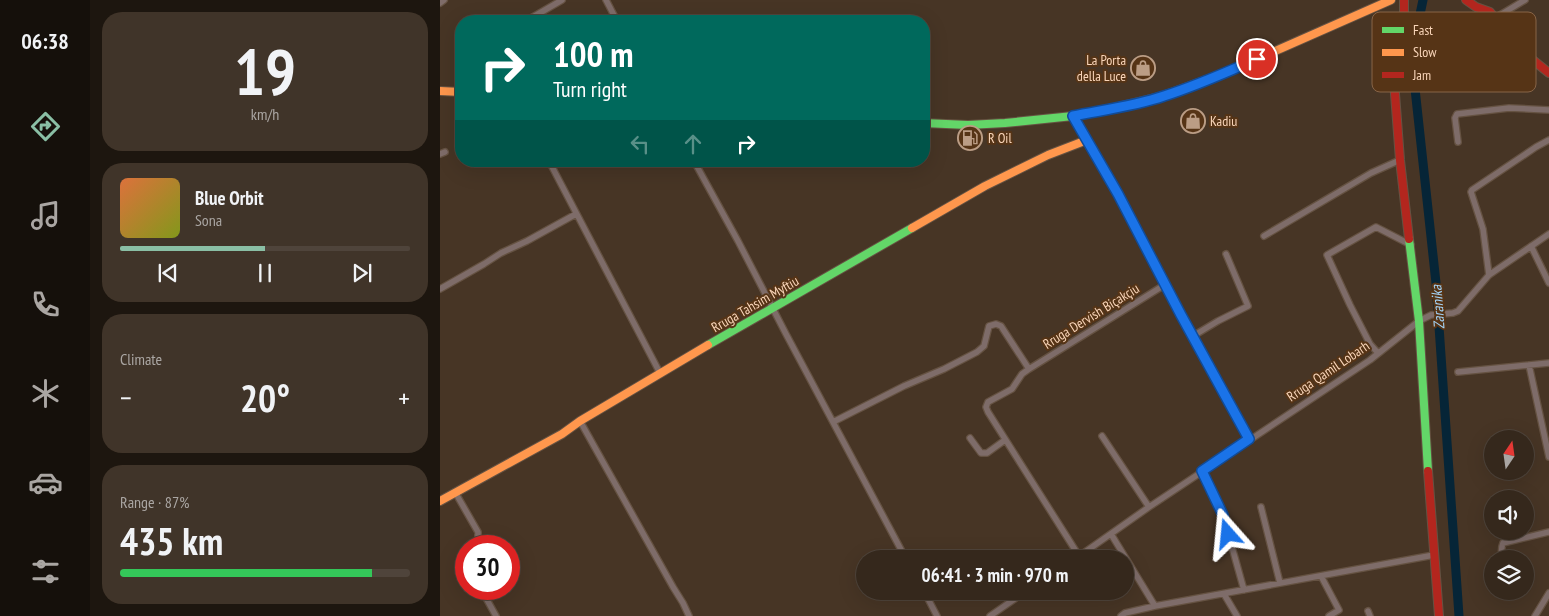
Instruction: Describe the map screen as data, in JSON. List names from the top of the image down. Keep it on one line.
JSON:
{"streets":{"street":["Rruga Tahsim Myftiu","Rruga Dervish Biçakçiu","Rruga Qamil Lobarh"]},"water":["Zaranika"],"places":{"shop":["La Porta della Luce","Kadiu"],"fuel station":["R Oil"]},"legend":["Fast","Slow","Jam"],"north":"top","page":{"tabs":"06:38","tile":[["19","km/h"],"Climate",["Range · 87%","435 km"]],"turn":["100 m","Turn right"],"song":["Blue Orbit","Sona"],"heat":["−","20°","+"],"limit":"30","trip":"06:41 · 3 min · 970 m"}}
